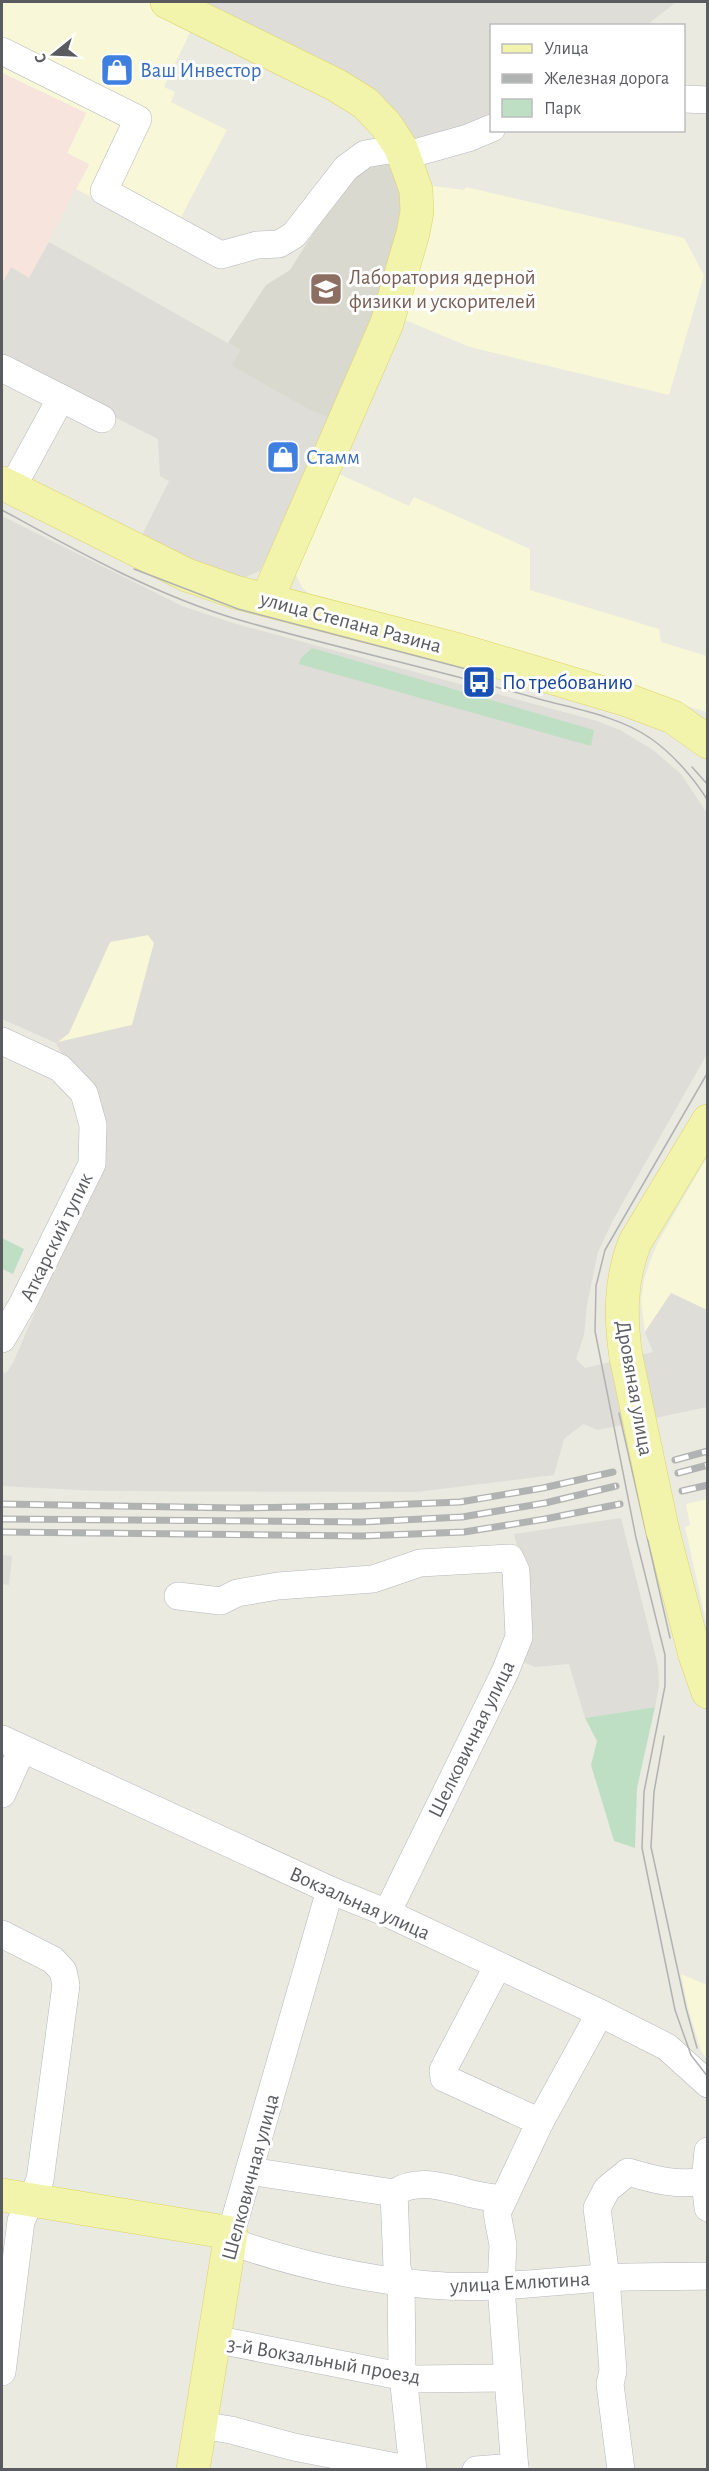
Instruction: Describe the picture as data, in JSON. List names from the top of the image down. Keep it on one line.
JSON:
{"streets":{"main road":["улица Степана Разина","Дровяная улица","Шелковичная улица","улица Емлютина"],"street":["Аткарский тупик","Вокзальная улица","3-й Вокзальный проезд"]},"crossings":[["Шелковичная улица","Вокзальная улица"],["Шелковичная улица","улица Емлютина"],["Шелковичная улица","3-й Вокзальный проезд"]],"places":{"shop":["Ваш Инвестор","Стамм"],"school or university":["Лаборатория ядерной физики и ускорителей"],"bus stop":["По требованию"]},"legend":["Улица","Железная дорога","Парк"],"north":"left"}
